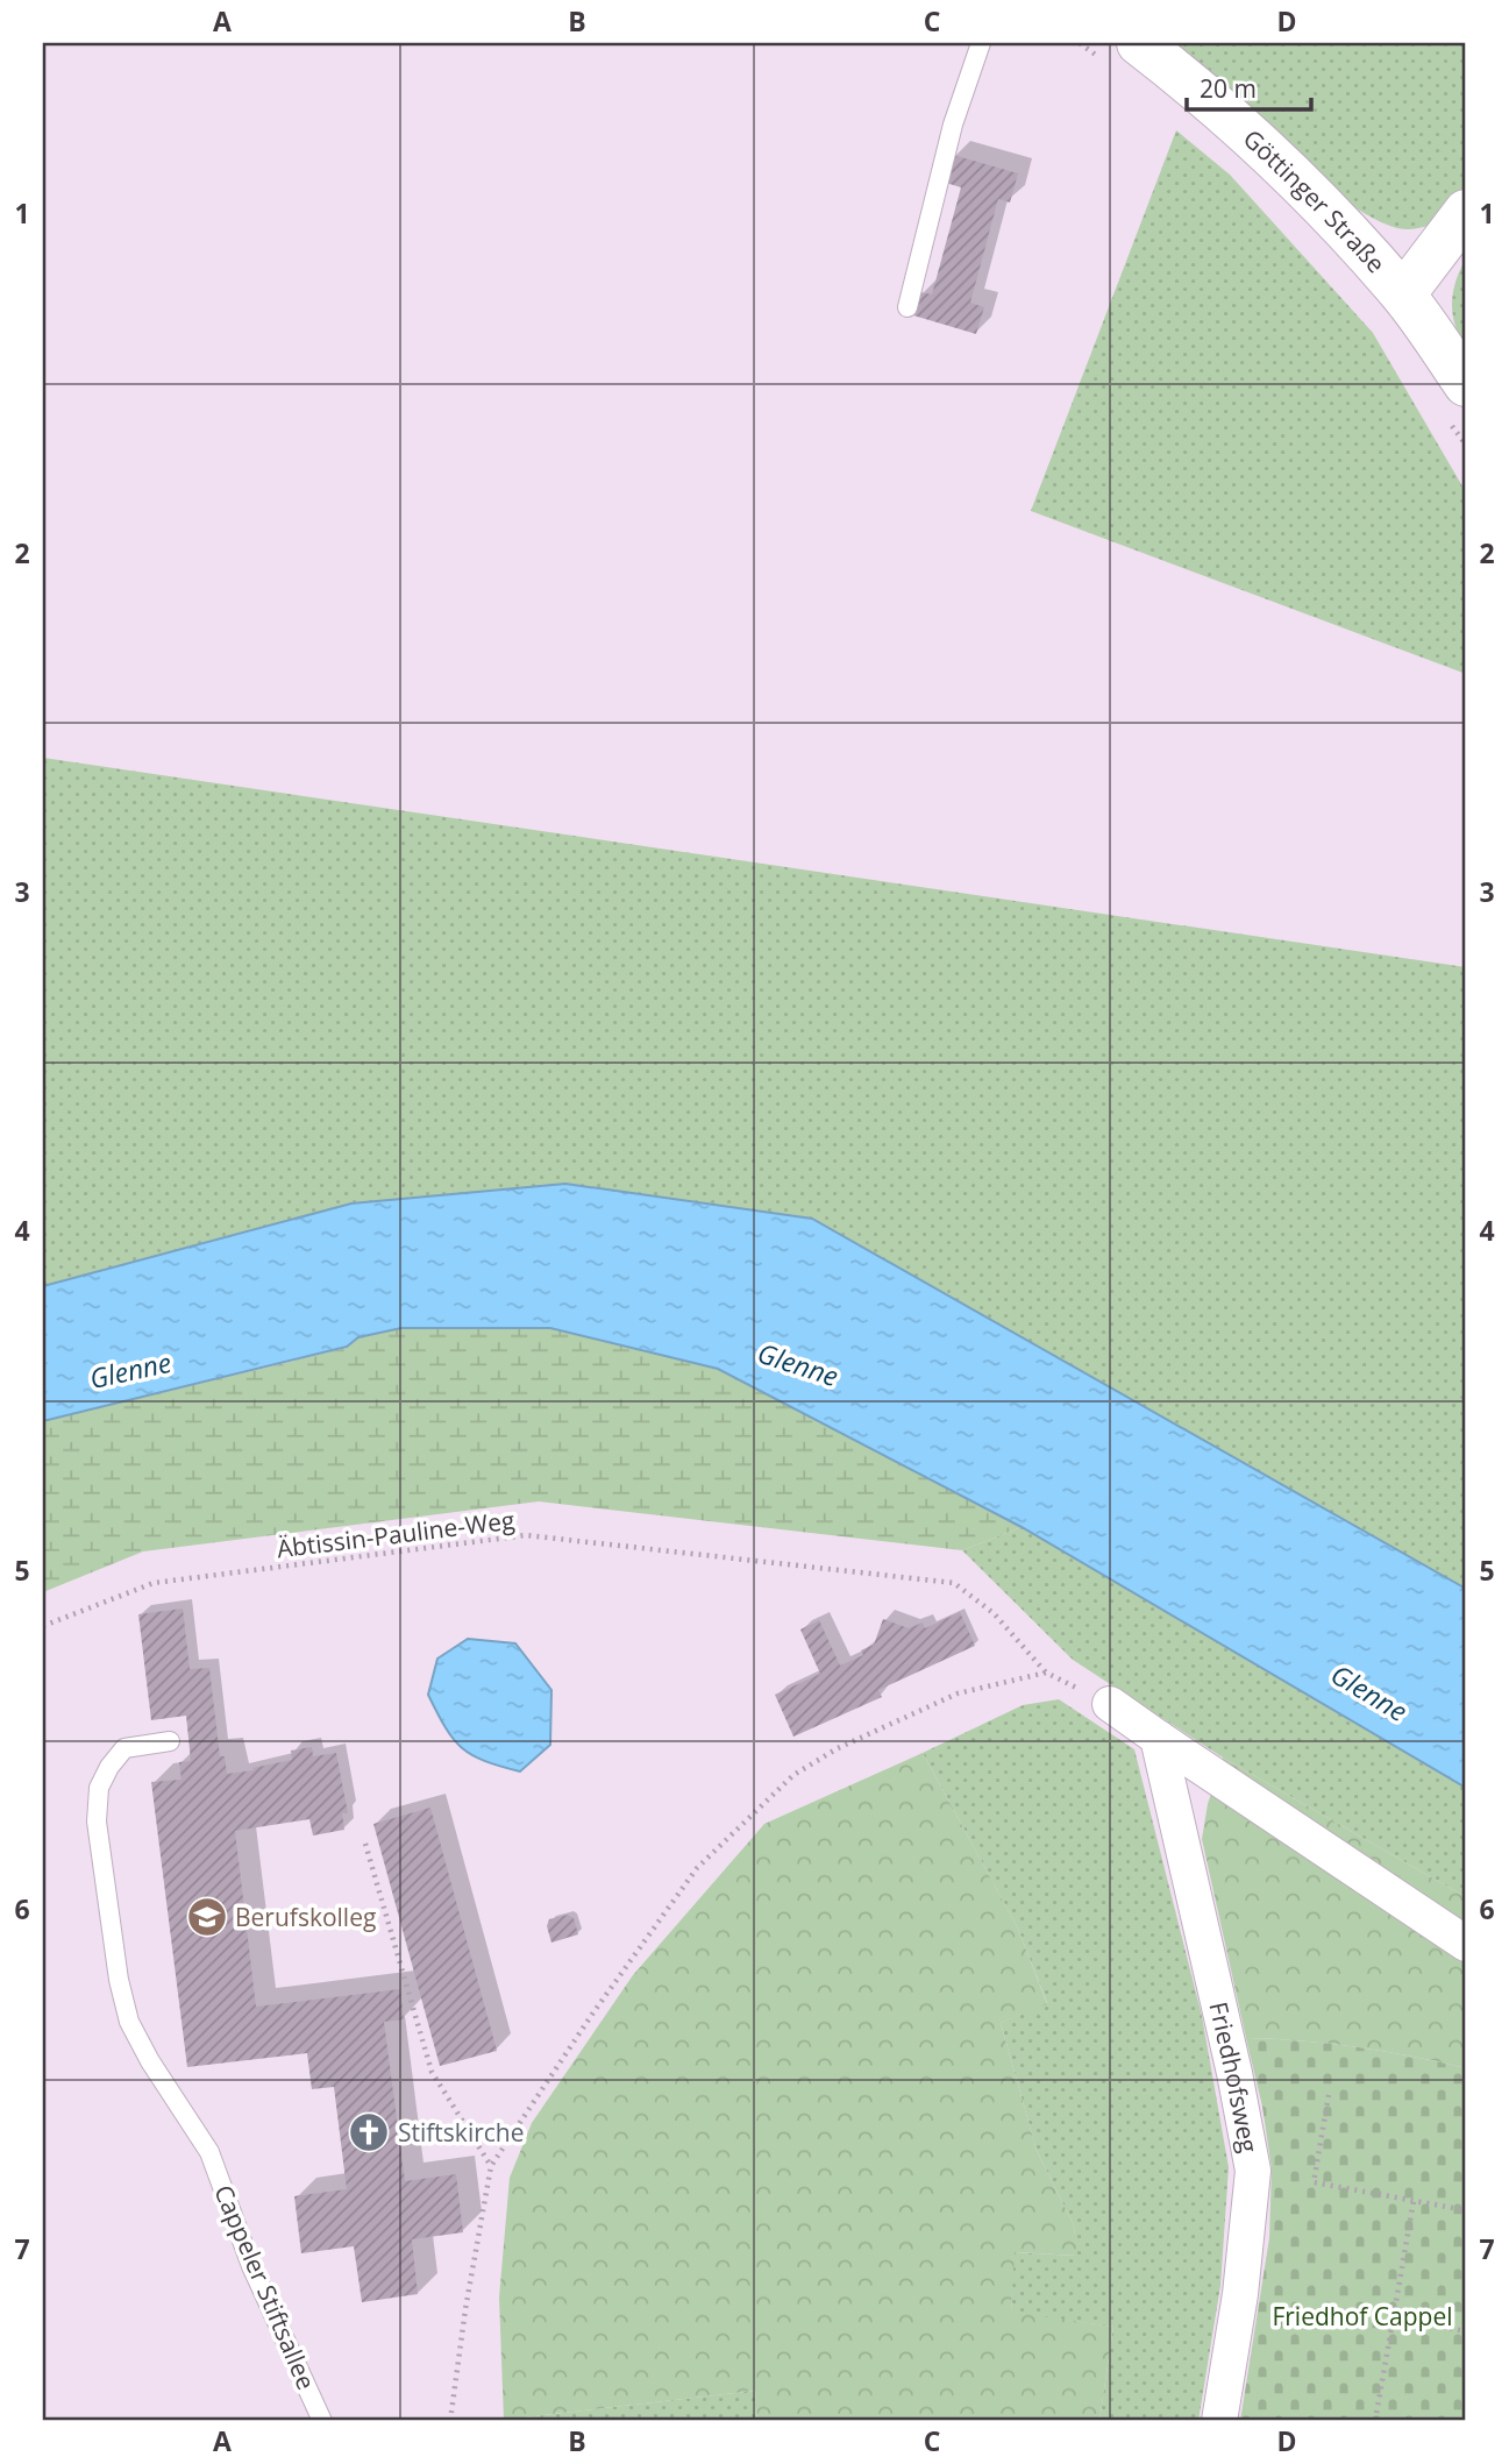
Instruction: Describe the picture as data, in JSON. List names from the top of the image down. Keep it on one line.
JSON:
{"streets":{"main road":["Göttinger Straße"],"street":["Friedhofsweg"],"lane":["Cappeler Stiftsallee"],"path":["Äbtissin-Pauline-Weg"]},"water":["Glenne"],"parks":["Friedhof Cappel"],"places":{"school or university":["Berufskolleg"],"church":["Stiftskirche"]},"scale_bar":"20 m","grid":{"columns":["A","B","C","D"],"rows":["1","2","3","4","5","6","7"]}}
